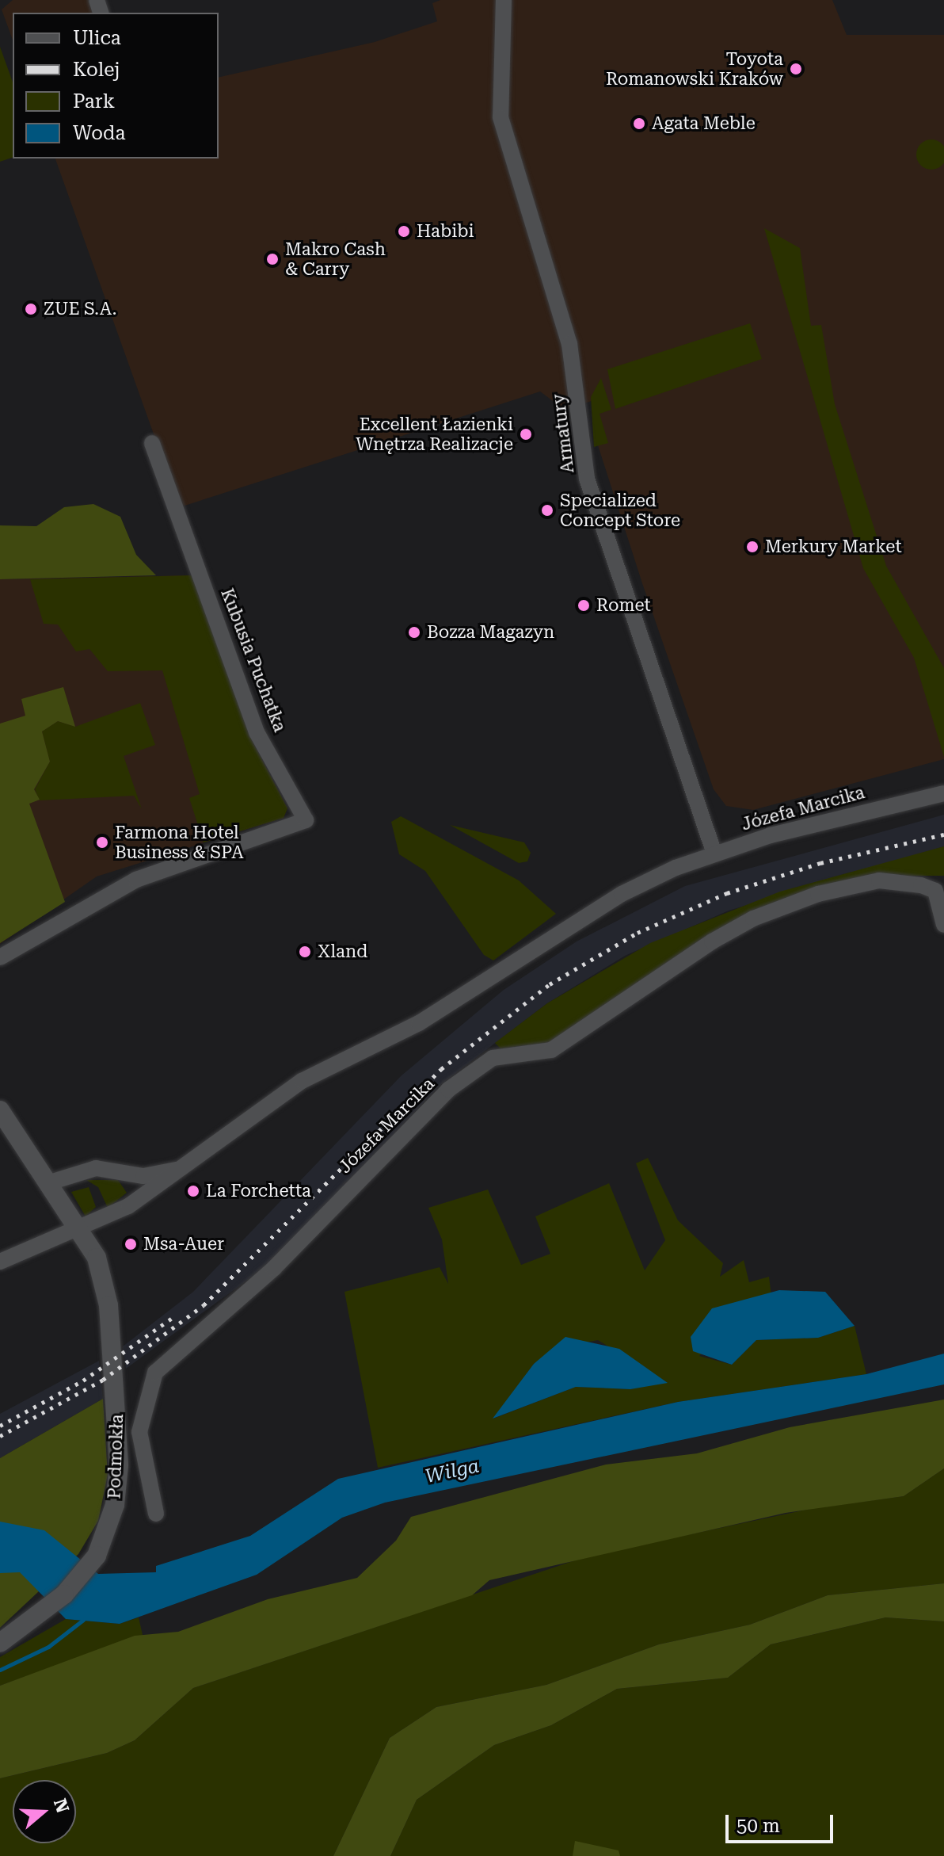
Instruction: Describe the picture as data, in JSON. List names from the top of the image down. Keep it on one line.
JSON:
{"streets":{"street":["Armatury","Kubusia Puchatka","Józefa Marcika","Podmokła"]},"crossings":[["Armatury","Józefa Marcika"],["Józefa Marcika","Podmokła"]],"water":["Wilga"],"places":["Toyota Romanowski Kraków","Agata Meble","Habibi","Makro Cash & Carry","ZUE S.A.","Excellent Łazienki Wnętrza Realizacje","Specialized Concept Store","Merkury Market","Romet","Bozza Magazyn","Farmona Hotel Business & SPA","Xland","La Forchetta","Msa-Auer"],"legend":["Ulica","Kolej","Park","Woda"],"scale_bar":"50 m","north":"right"}
